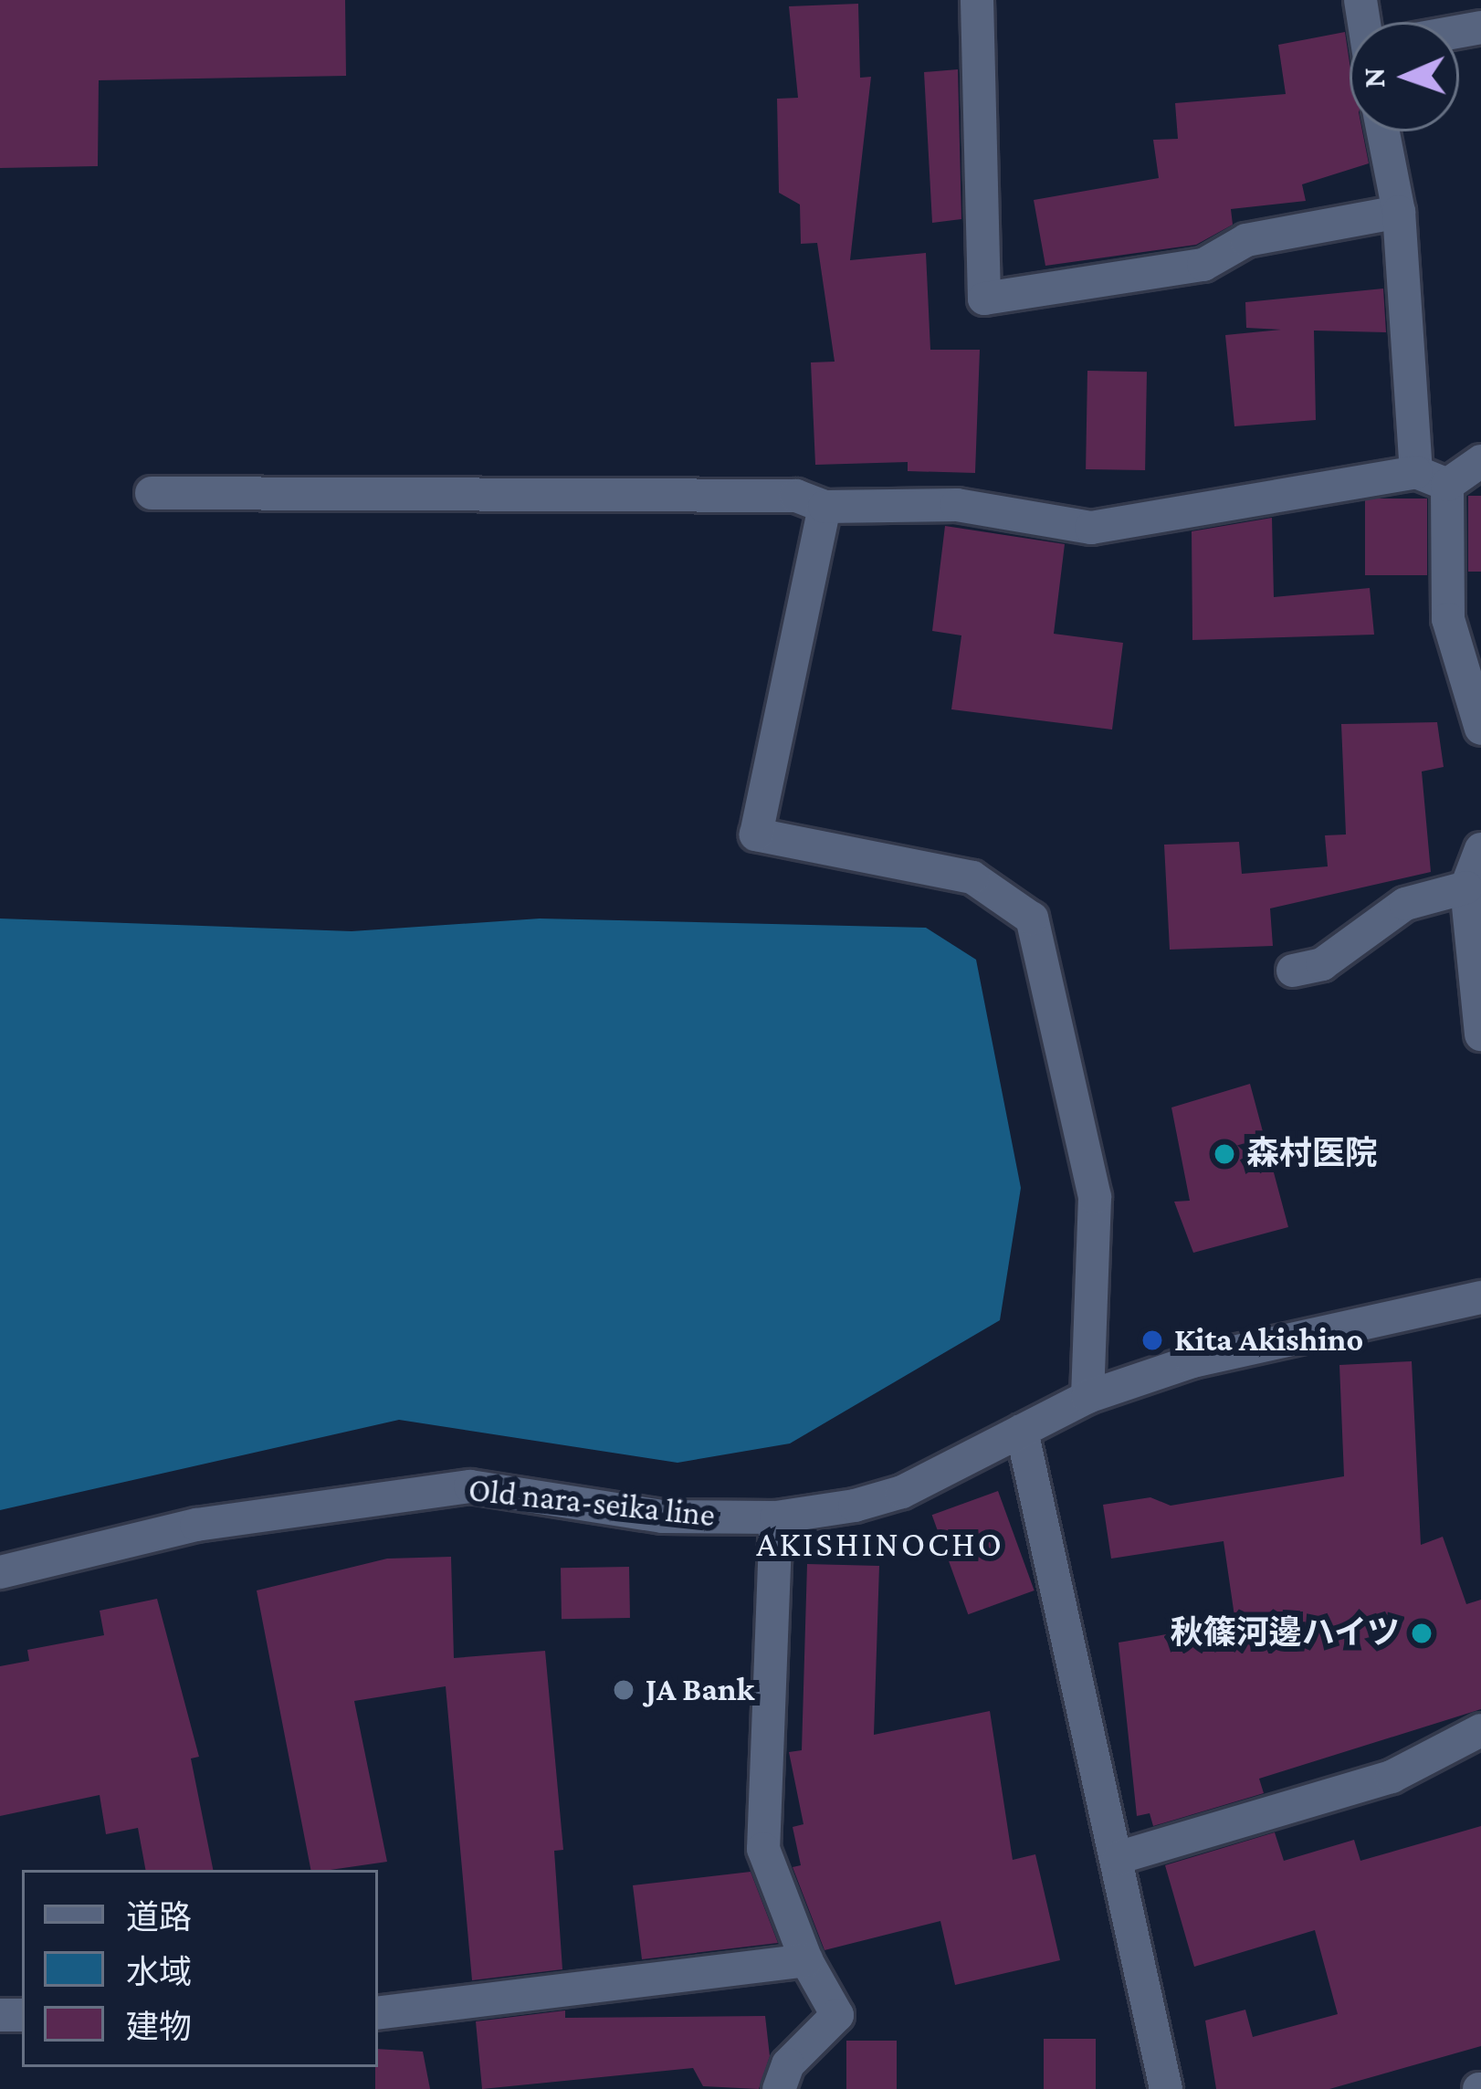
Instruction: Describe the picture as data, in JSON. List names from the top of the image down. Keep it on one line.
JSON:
{"streets":{"street":["Old nara-seika line"]},"districts":["AKISHINOCHO"],"places":["森村医院","Kita Akishino","秋篠河邊ハイツ","JA Bank"],"legend":["道路","水域","建物"],"north":"left"}
